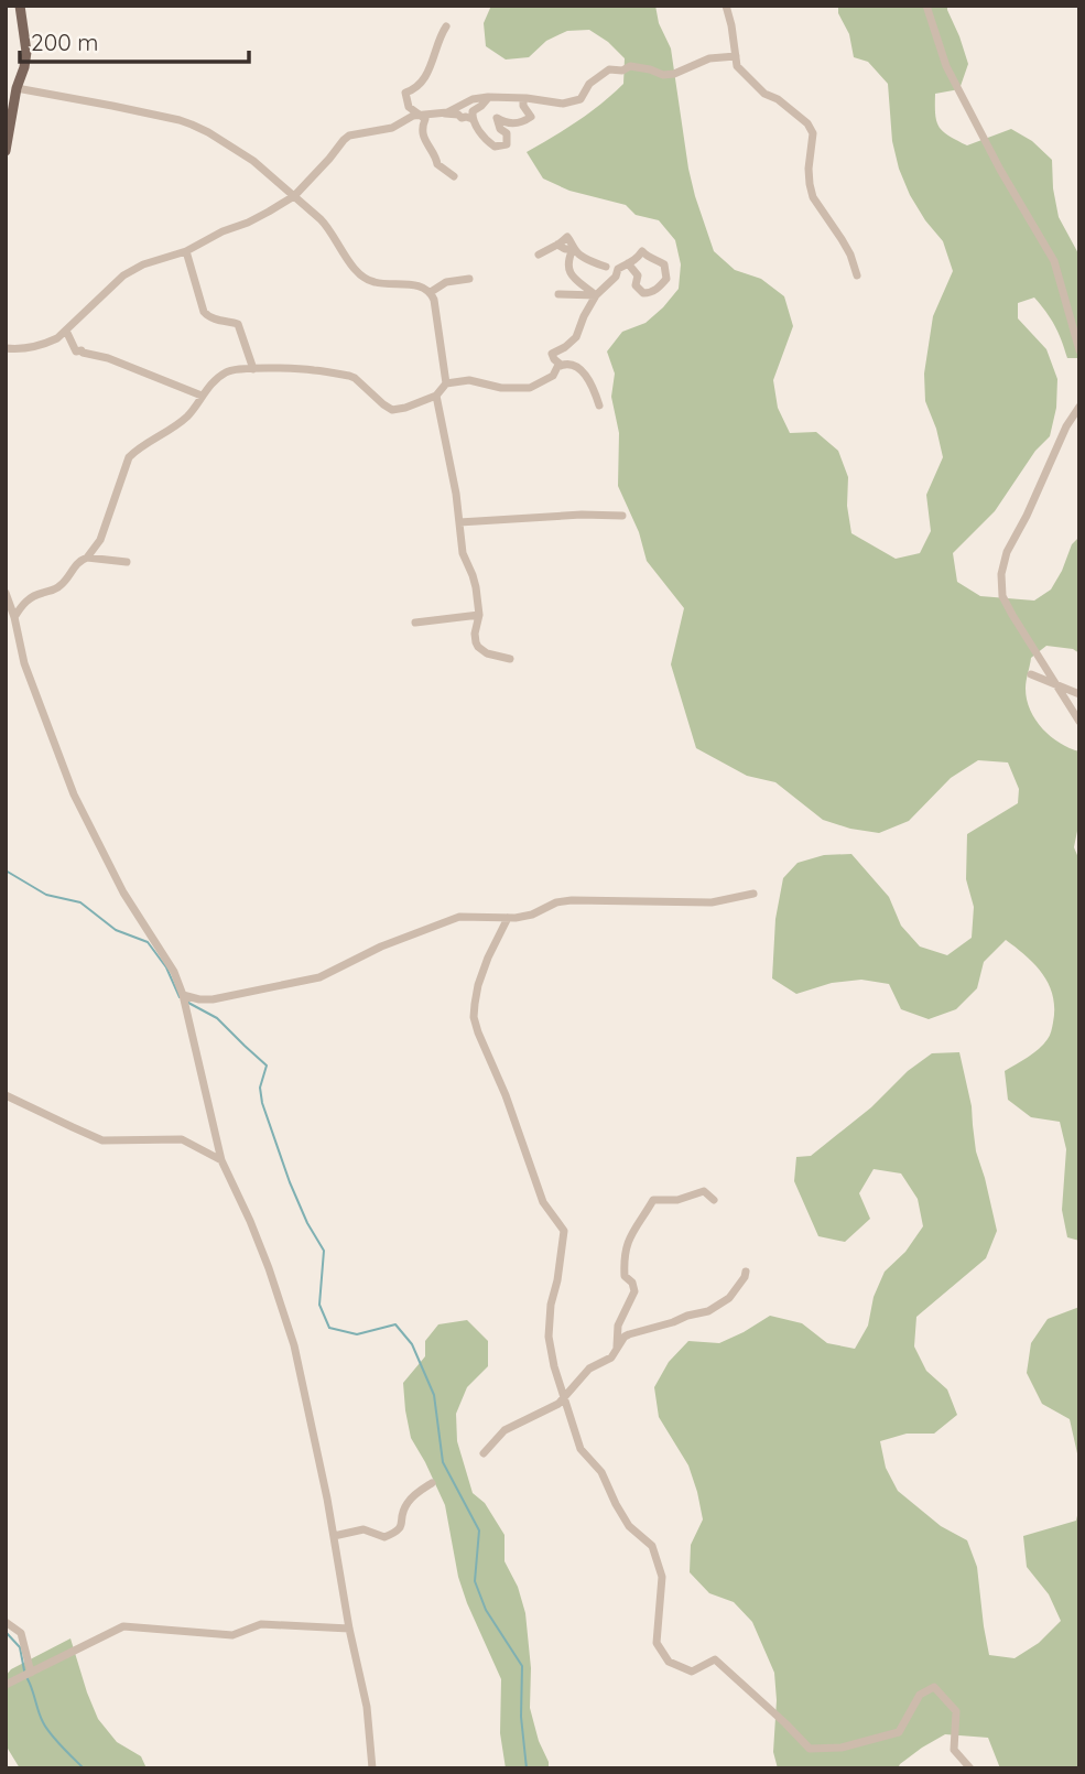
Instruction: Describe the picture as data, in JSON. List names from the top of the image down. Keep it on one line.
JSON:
{"scale_bar":"200 m"}
